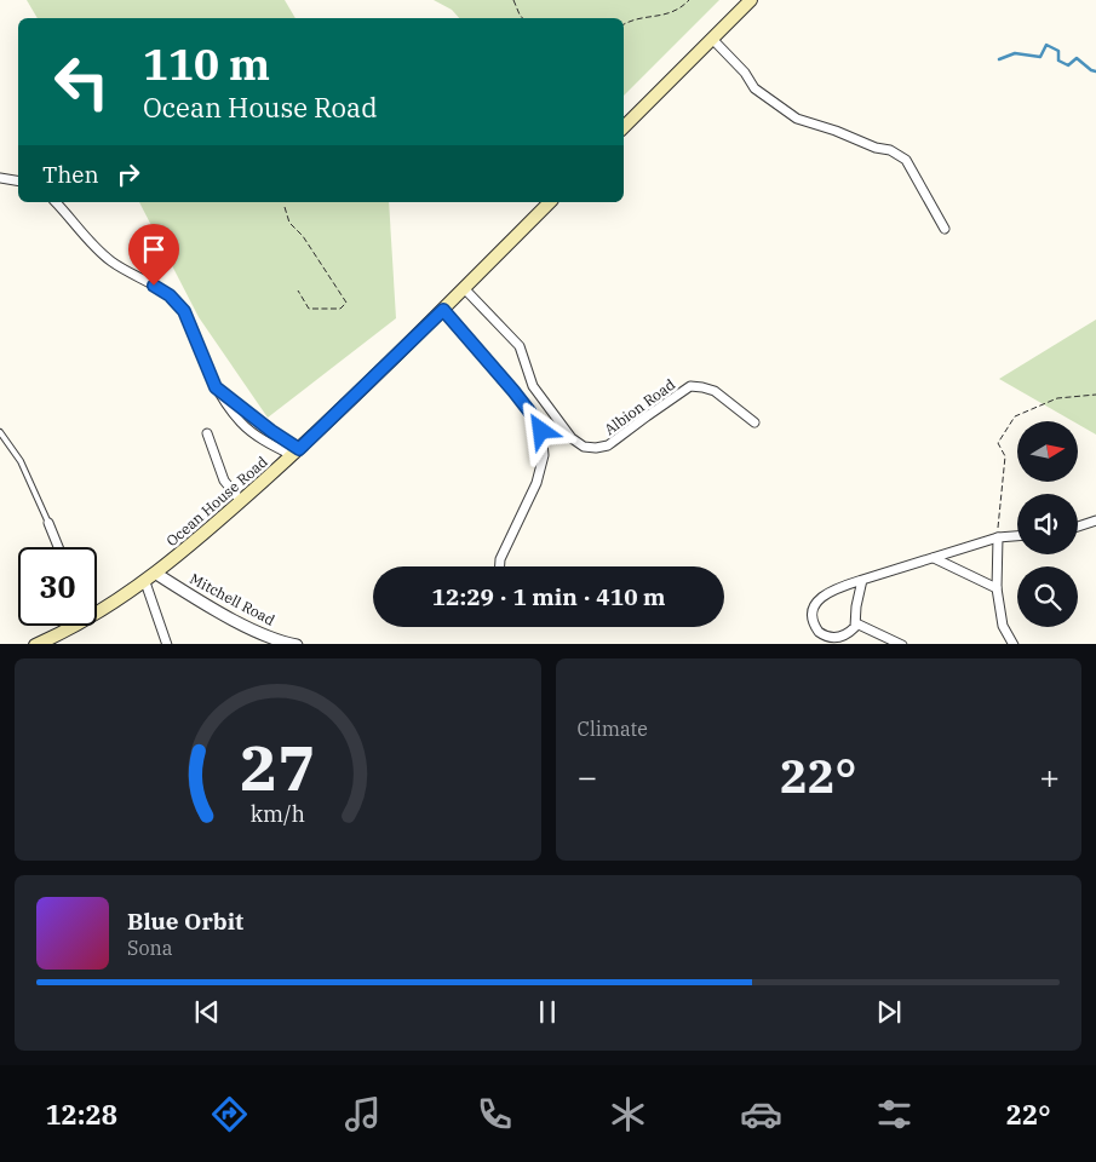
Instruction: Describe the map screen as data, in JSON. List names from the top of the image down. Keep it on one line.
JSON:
{"streets":{"main road":["Ocean House Road"],"street":["Albion Road","Mitchell Road"]},"crossings":[["Albion Road","Ocean House Road"],["Ocean House Road","Mitchell Road"]],"north":"right","page":{"turn":["110 m","Ocean House Road"],"then":"Then","limit":"30","trip":"12:29 · 1 min · 410 m","tile":"Climate","heat":["−","22°","+"],"song":["Blue Orbit","Sona"],"tabs":["12:28","22°"],"gauge":["27","km/h"]}}
